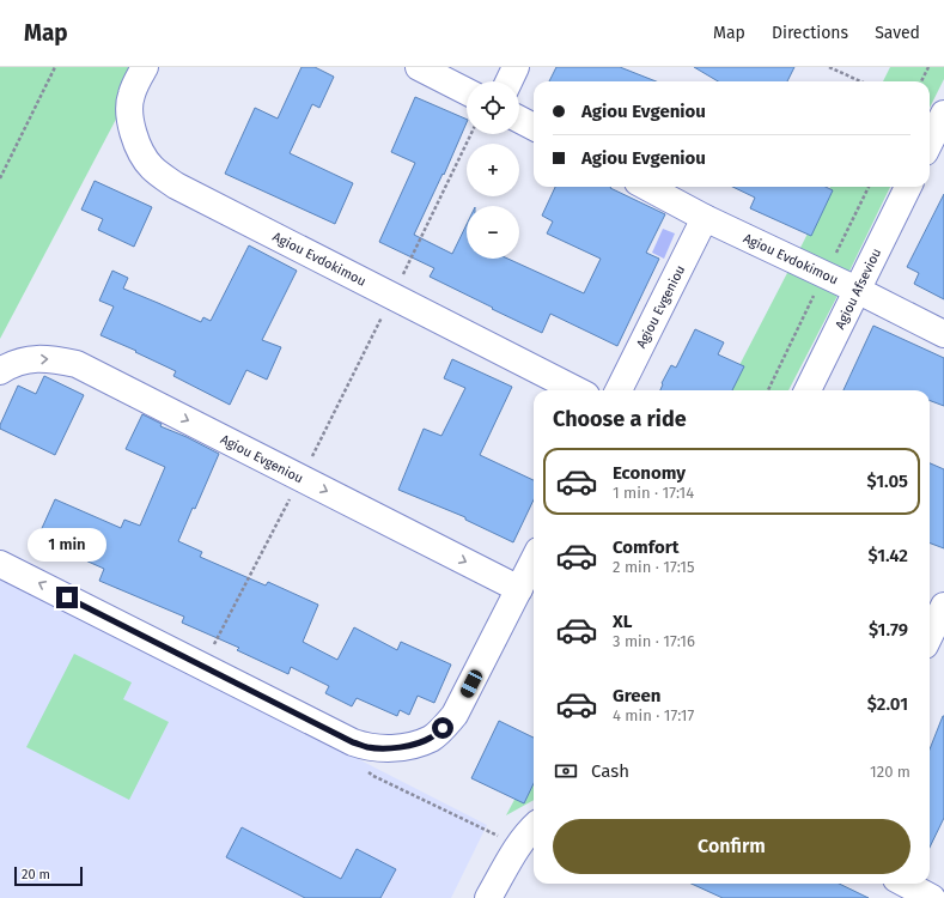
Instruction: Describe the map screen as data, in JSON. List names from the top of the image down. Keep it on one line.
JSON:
{"streets":{"street":["Agiou Evdokimou","Agiou Afseviou","Agiou Evgeniou"]},"crossings":[["Agiou Evdokimou","Agiou Afseviou"],["Agiou Evdokimou","Agiou Evgeniou"]],"scale_bar":"20 m","page":{"header":"Map","nav":["Map","Directions","Saved"],"map_buttons":["+","−"],"banner":["Agiou Evgeniou","Agiou Evgeniou"],"heading":"Choose a ride","list":[{"name":"Economy","note":"1 min · 17:14","value":"$1.05"},{"name":"Comfort","note":"2 min · 17:15","value":"$1.42"},{"name":"XL","note":"3 min · 17:16","value":"$1.79"},{"name":"Green","note":"4 min · 17:17","value":"$2.01"}],"bubble":"1 min","pay":["Cash","120 m"],"buttons":"Confirm","scale":"20 m"}}
